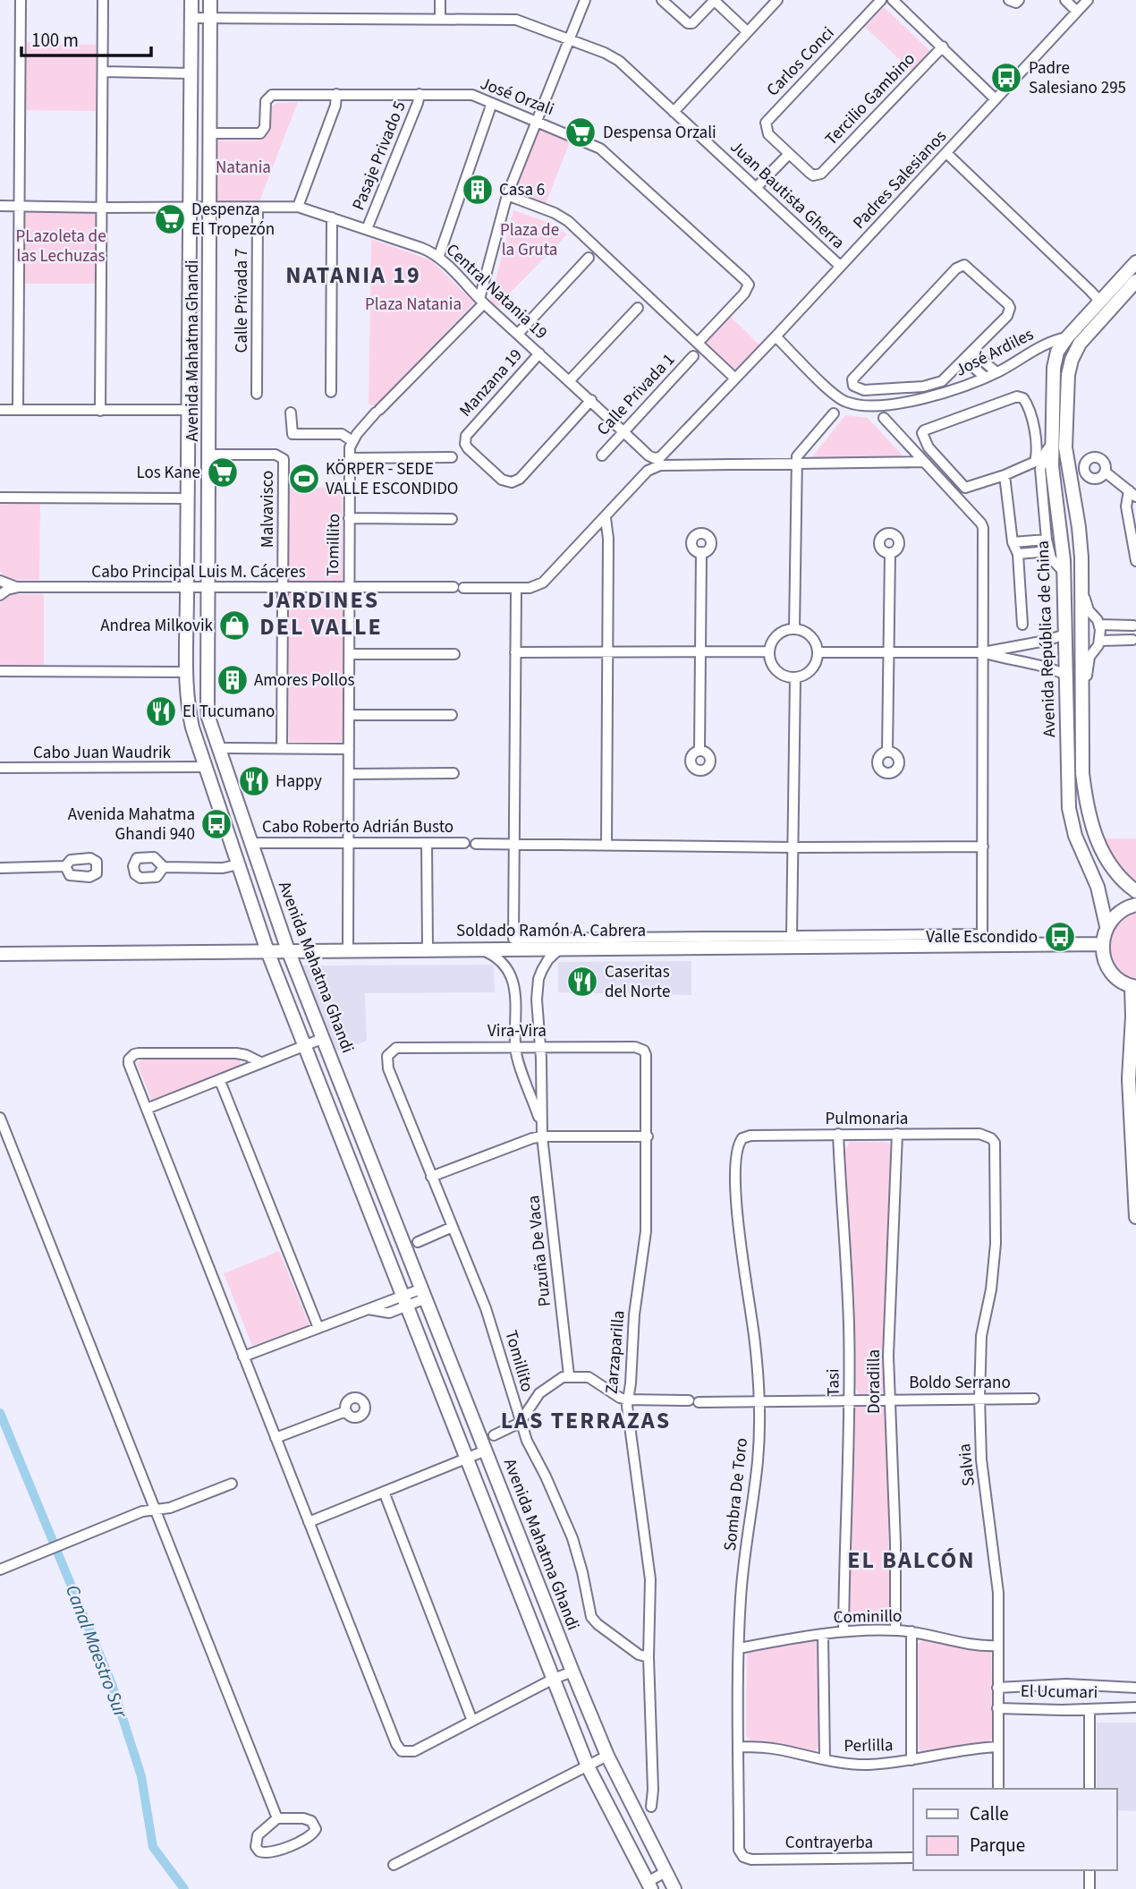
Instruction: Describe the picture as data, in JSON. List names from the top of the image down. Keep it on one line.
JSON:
{"streets":{"main road":["Avenida Mahatma Ghandi","Avenida República de China","Soldado Ramón A. Cabrera"],"street":["Carlos Conci","José Orzali","Tercilio Gambino","Pasaje Privado 5","Padres Salesianos","Juan Bautista Gherra","Central Natania 19","Calle Privada 7","José Ardiles","Manzana 19","Calle Privada 1","Malvavisco","Tomillito","Cabo Principal Luis M. Cáceres","Cabo Juan Waudrik","Cabo Roberto Adrián Busto","Vira-Vira","Pulmonaria","Puzuña De Vaca","Zarzaparilla","Doradilla","Tasi","Boldo Serrano","Salvia","Sombra De Toro","Cominillo","El Ucumari","Perlilla","Contrayerba"]},"crossings":[["Carlos Conci","Tercilio Gambino"],["José Orzali","Pasaje Privado 5"],["José Orzali","Avenida Mahatma Ghandi"],["Pasaje Privado 5","Central Natania 19"],["Padres Salesianos","Juan Bautista Gherra"],["Padres Salesianos","Central Natania 19"],["Padres Salesianos","José Ardiles"],["Juan Bautista Gherra","Avenida Mahatma Ghandi"],["Central Natania 19","Calle Privada 7"],["Central Natania 19","Avenida Mahatma Ghandi"],["Central Natania 19","Manzana 19"],["Central Natania 19","Calle Privada 1"],["Avenida Mahatma Ghandi","Malvavisco"],["Avenida Mahatma Ghandi","Cabo Principal Luis M. Cáceres"],["Avenida Mahatma Ghandi","Cabo Juan Waudrik"],["Avenida Mahatma Ghandi","Cabo Roberto Adrián Busto"],["Avenida Mahatma Ghandi","Soldado Ramón A. Cabrera"],["José Ardiles","Avenida República de China"],["Malvavisco","Cabo Principal Luis M. Cáceres"],["Tomillito","Cabo Principal Luis M. Cáceres"],["Tomillito","Cabo Roberto Adrián Busto"],["Tomillito","Soldado Ramón A. Cabrera"],["Tomillito","Vira-Vira"],["Tomillito","Zarzaparilla"],["Vira-Vira","Zarzaparilla"],["Pulmonaria","Doradilla"],["Pulmonaria","Tasi"],["Pulmonaria","Salvia"],["Pulmonaria","Sombra De Toro"],["Puzuña De Vaca","Boldo Serrano"],["Zarzaparilla","Boldo Serrano"],["Doradilla","Boldo Serrano"],["Doradilla","Cominillo"],["Tasi","Boldo Serrano"],["Tasi","Cominillo"],["Boldo Serrano","Salvia"],["Boldo Serrano","Sombra De Toro"],["Salvia","Cominillo"],["Salvia","El Ucumari"],["Salvia","Perlilla"],["Sombra De Toro","Cominillo"],["Sombra De Toro","Perlilla"],["Sombra De Toro","Contrayerba"]],"districts":["NATANIA 19","JARDINES DEL VALLE","LAS TERRAZAS","EL BALCÓN"],"water":["Canal Maestro Sur"],"parks":["Natania","Plaza de la Gruta","PLazoleta de las Lechuzas","Plaza Natania"],"places":{"bus stop":["Padre Salesiano 295","Avenida Mahatma Ghandi 940","Valle Escondido"],"supermarket":["Despensa Orzali","Despenza El Tropezón","Los Kane"],"building":["Casa 6","Amores Pollos"],"sports":["KÖRPER - SEDE VALLE ESCONDIDO"],"shop":["Andrea Milkovik"],"restaurant":["El Tucumano","Happy","Caseritas del Norte"]},"legend":["Calle","Parque"],"scale_bar":"100 m"}
